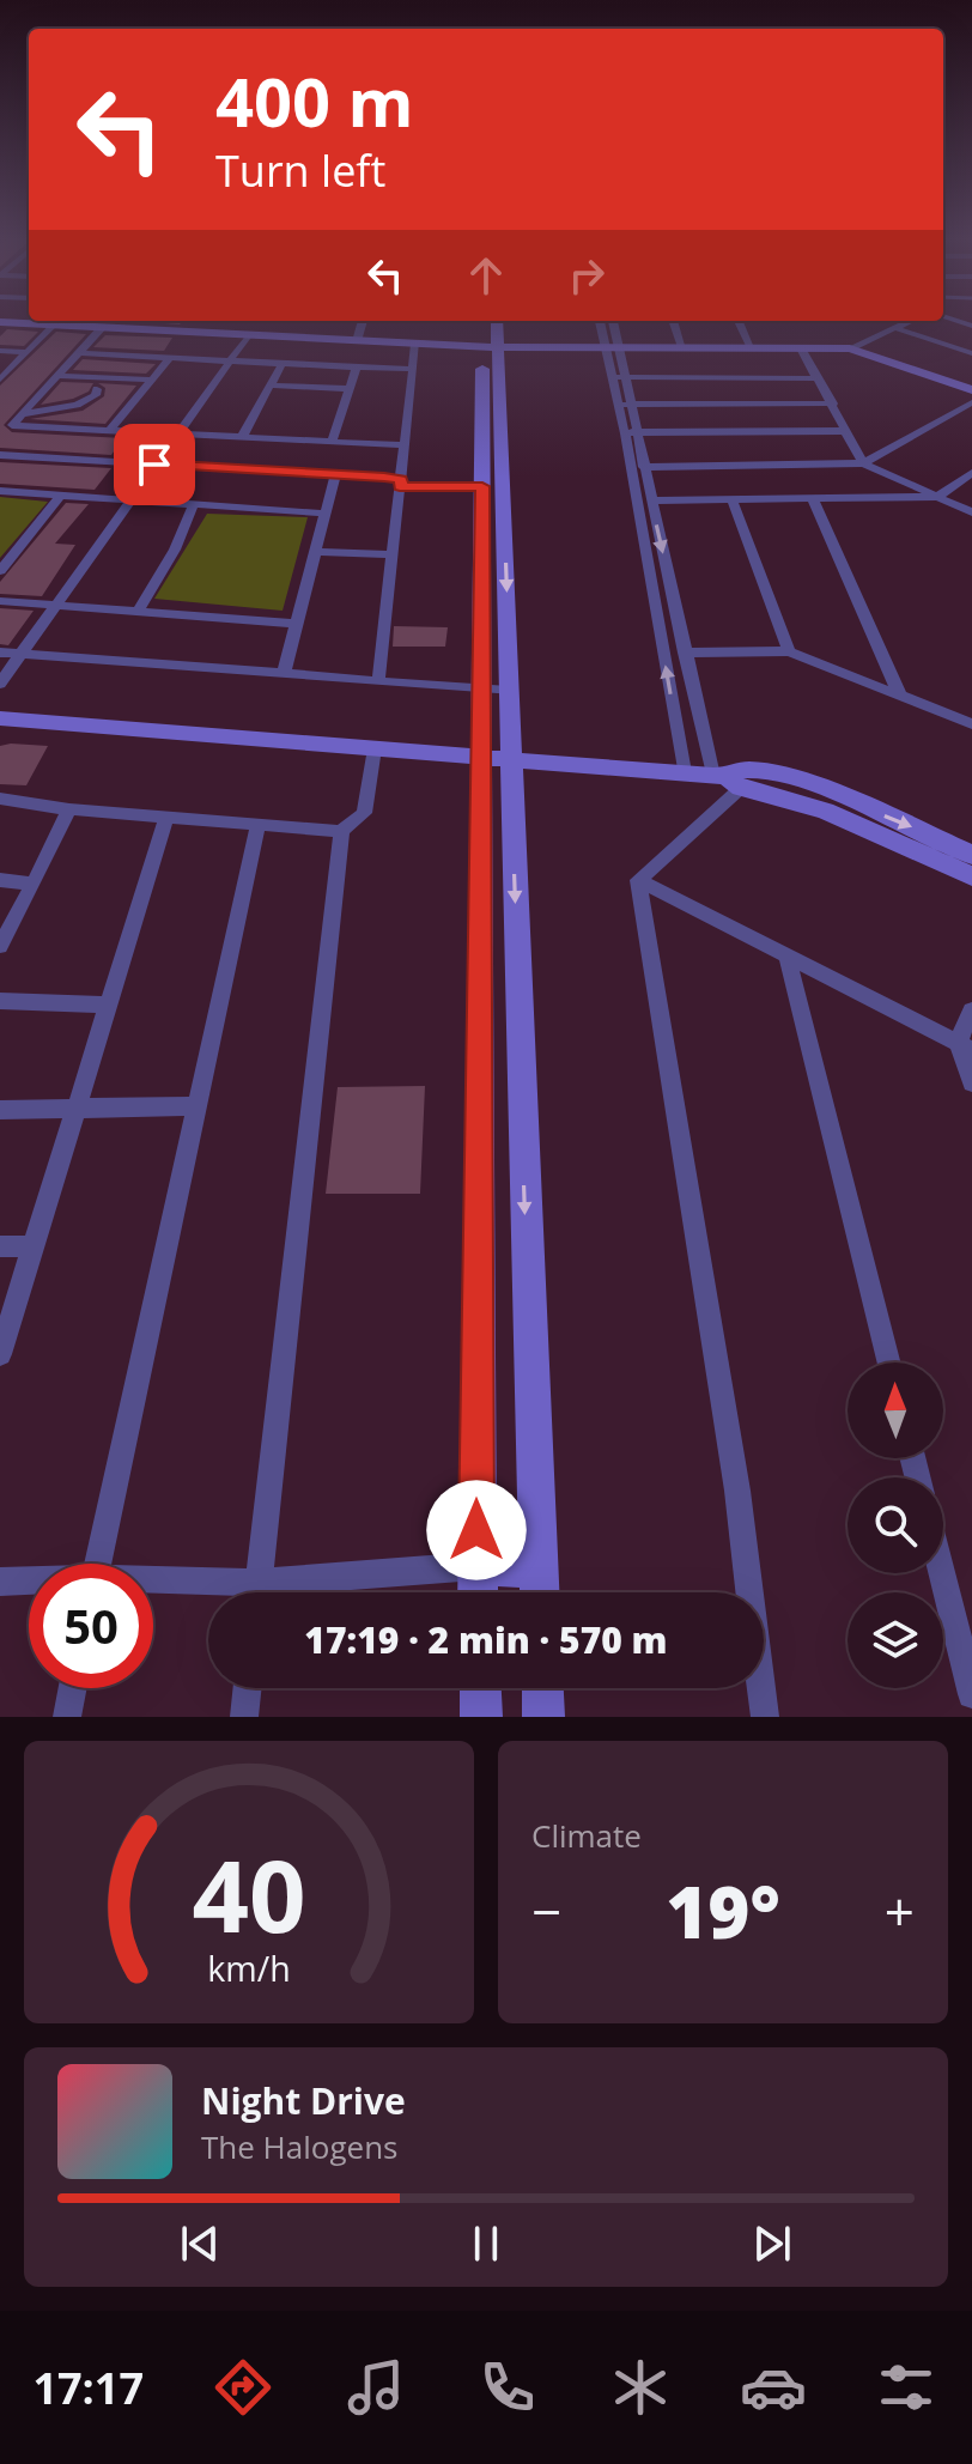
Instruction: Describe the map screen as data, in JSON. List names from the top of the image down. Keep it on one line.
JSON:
{"north":"top","page":{"turn":["400 m","Turn left"],"limit":"50","trip":"17:19 · 2 min · 570 m","tile":"Climate","heat":["−","19°","+"],"song":["Night Drive","The Halogens"],"tabs":"17:17","gauge":["40","km/h"]}}
